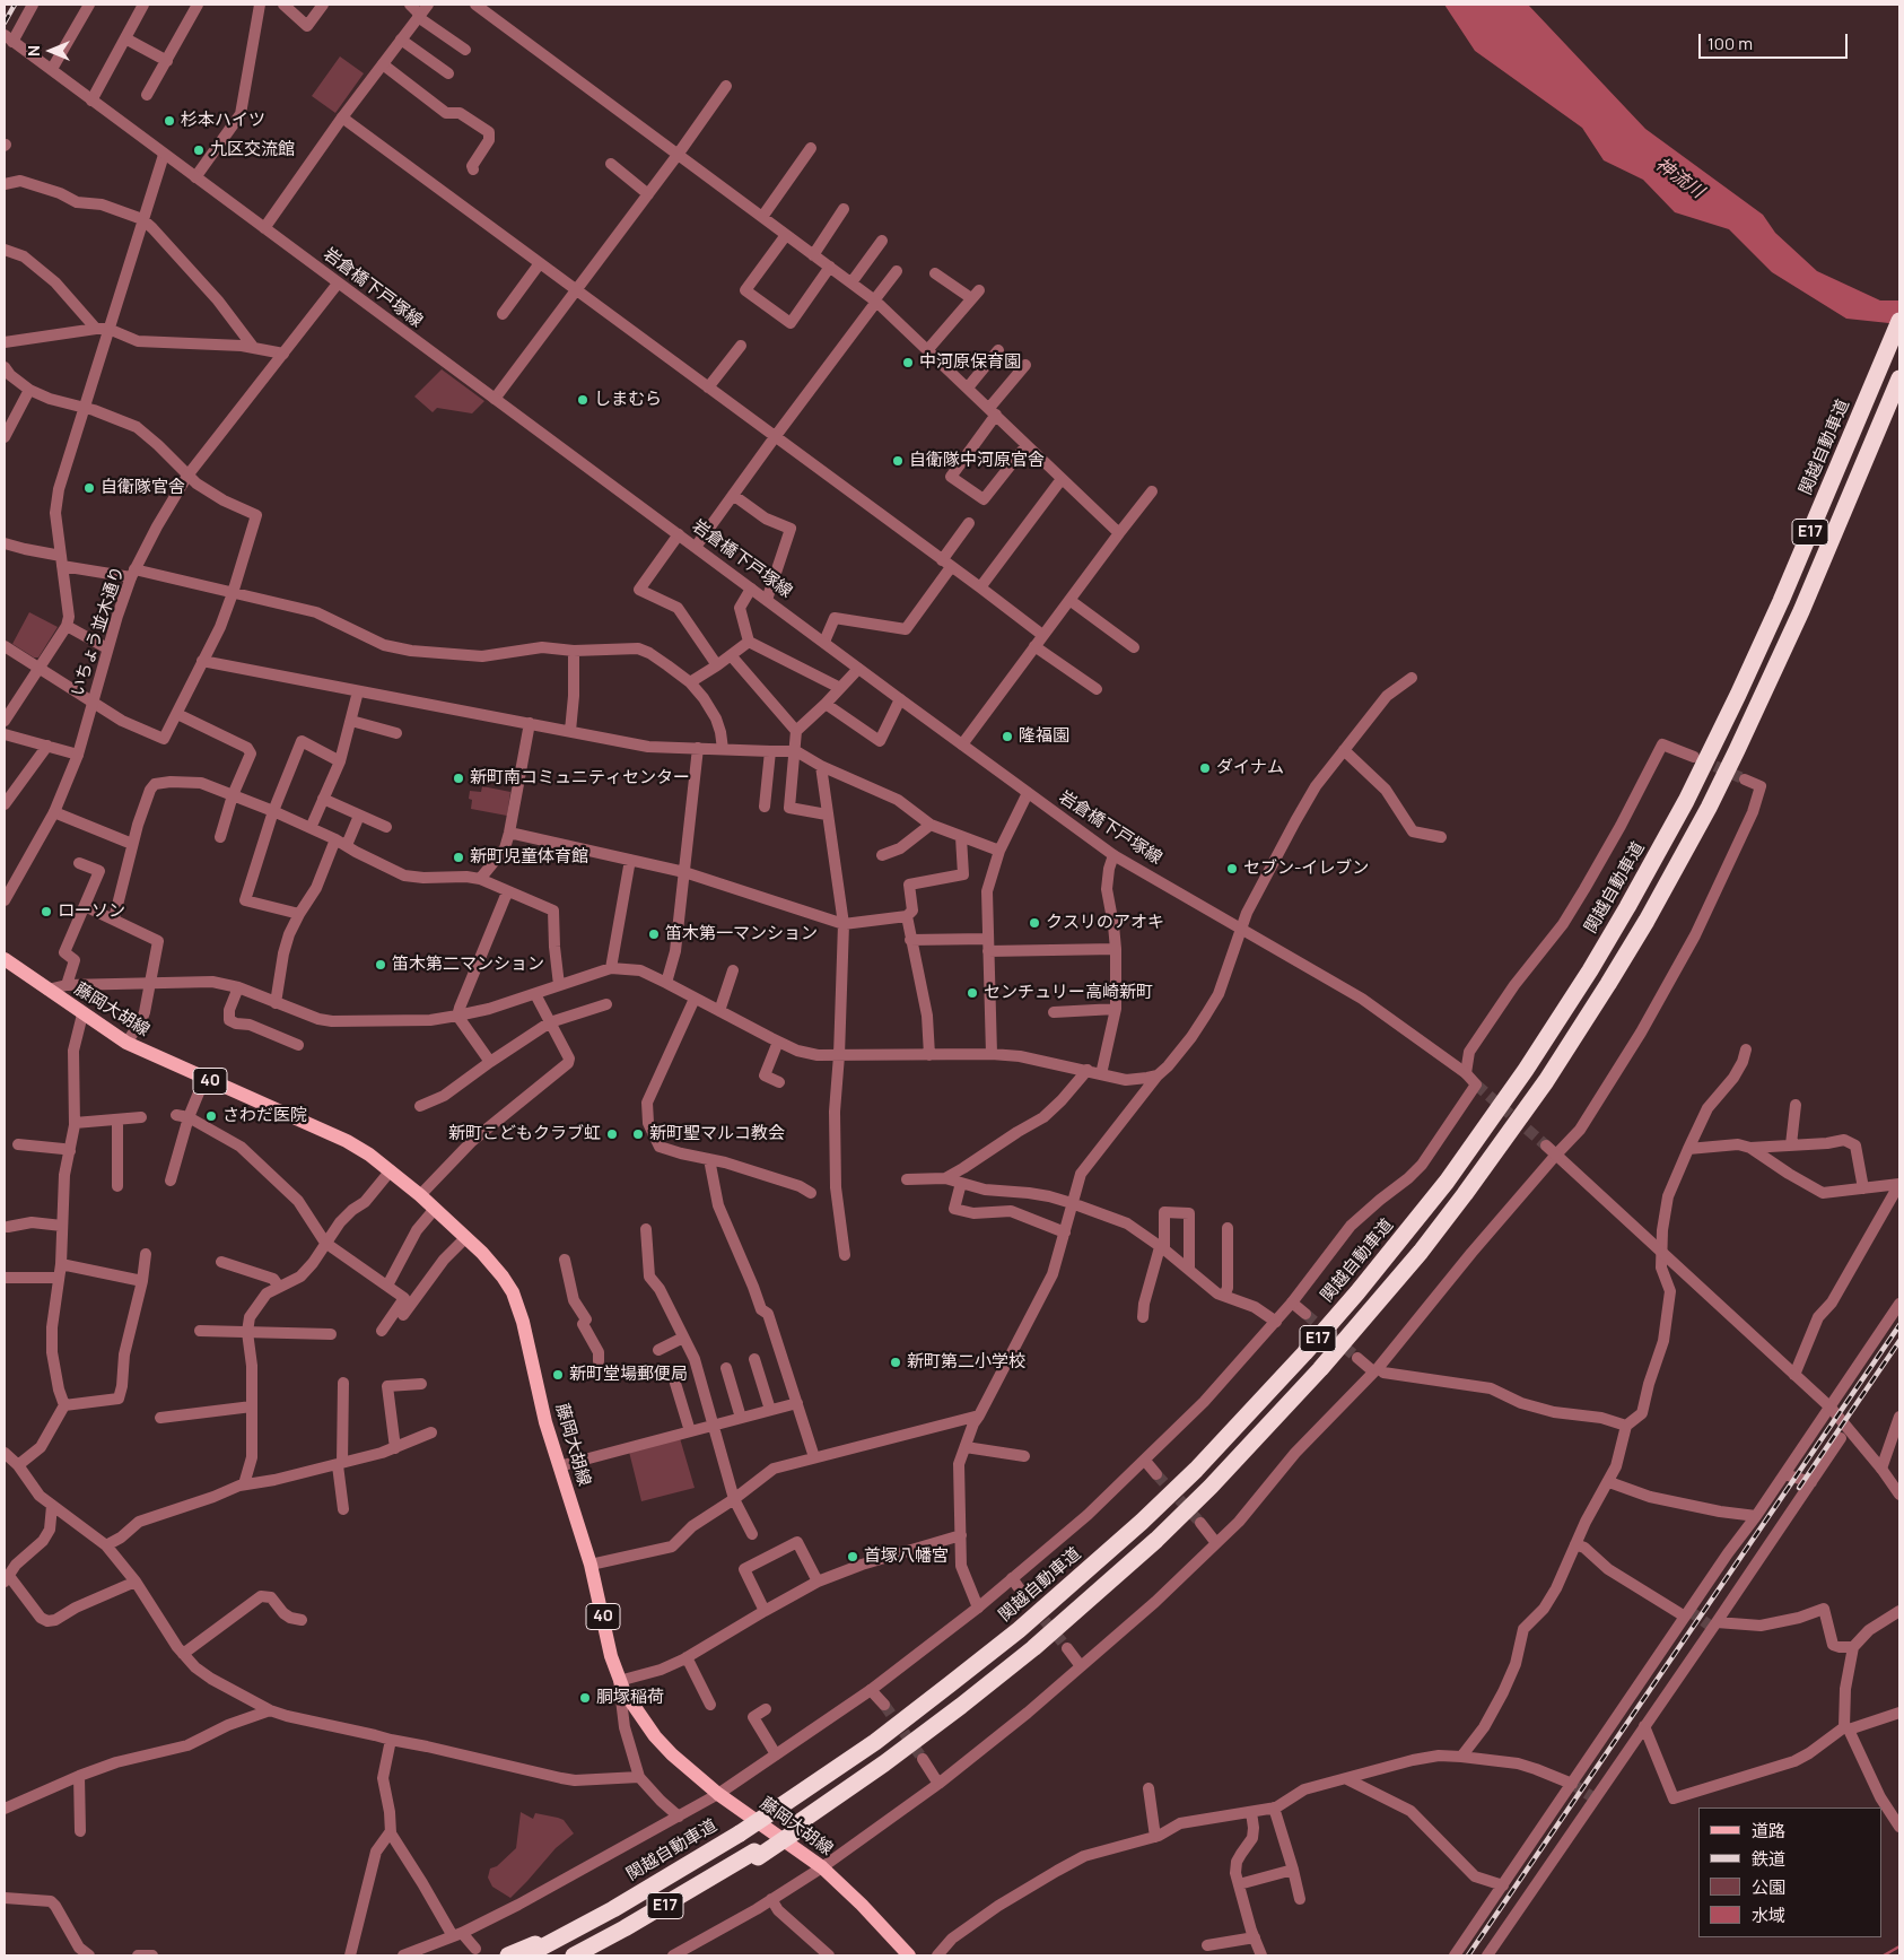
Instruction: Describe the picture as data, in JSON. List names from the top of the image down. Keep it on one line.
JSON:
{"streets":{"highway":["関越自動車道","E17"],"main road":["藤岡大胡線","40"],"street":["岩倉橋下戸塚線","いちょう並木通り"]},"crossings":[["岩倉橋下戸塚線","いちょう並木通り"]],"water":["神流川"],"places":["杉本ハイツ","九区交流館","中河原保育園","しまむら","自衛隊中河原官舎","自衛隊官舎","隆福園","ダイナム","新町南コミュニティセンター","新町児童体育館","セブン-イレブン","ローソン","クスリのアオキ","笛木第一マンション","笛木第二マンション","センチュリー高崎新町","さわだ医院","新町こどもクラブ虹","新町聖マルコ教会","新町第二小学校","新町堂場郵便局","首塚八幡宮","胴塚稲荷"],"legend":["道路","鉄道","公園","水域"],"scale_bar":"100 m","north":"left"}
